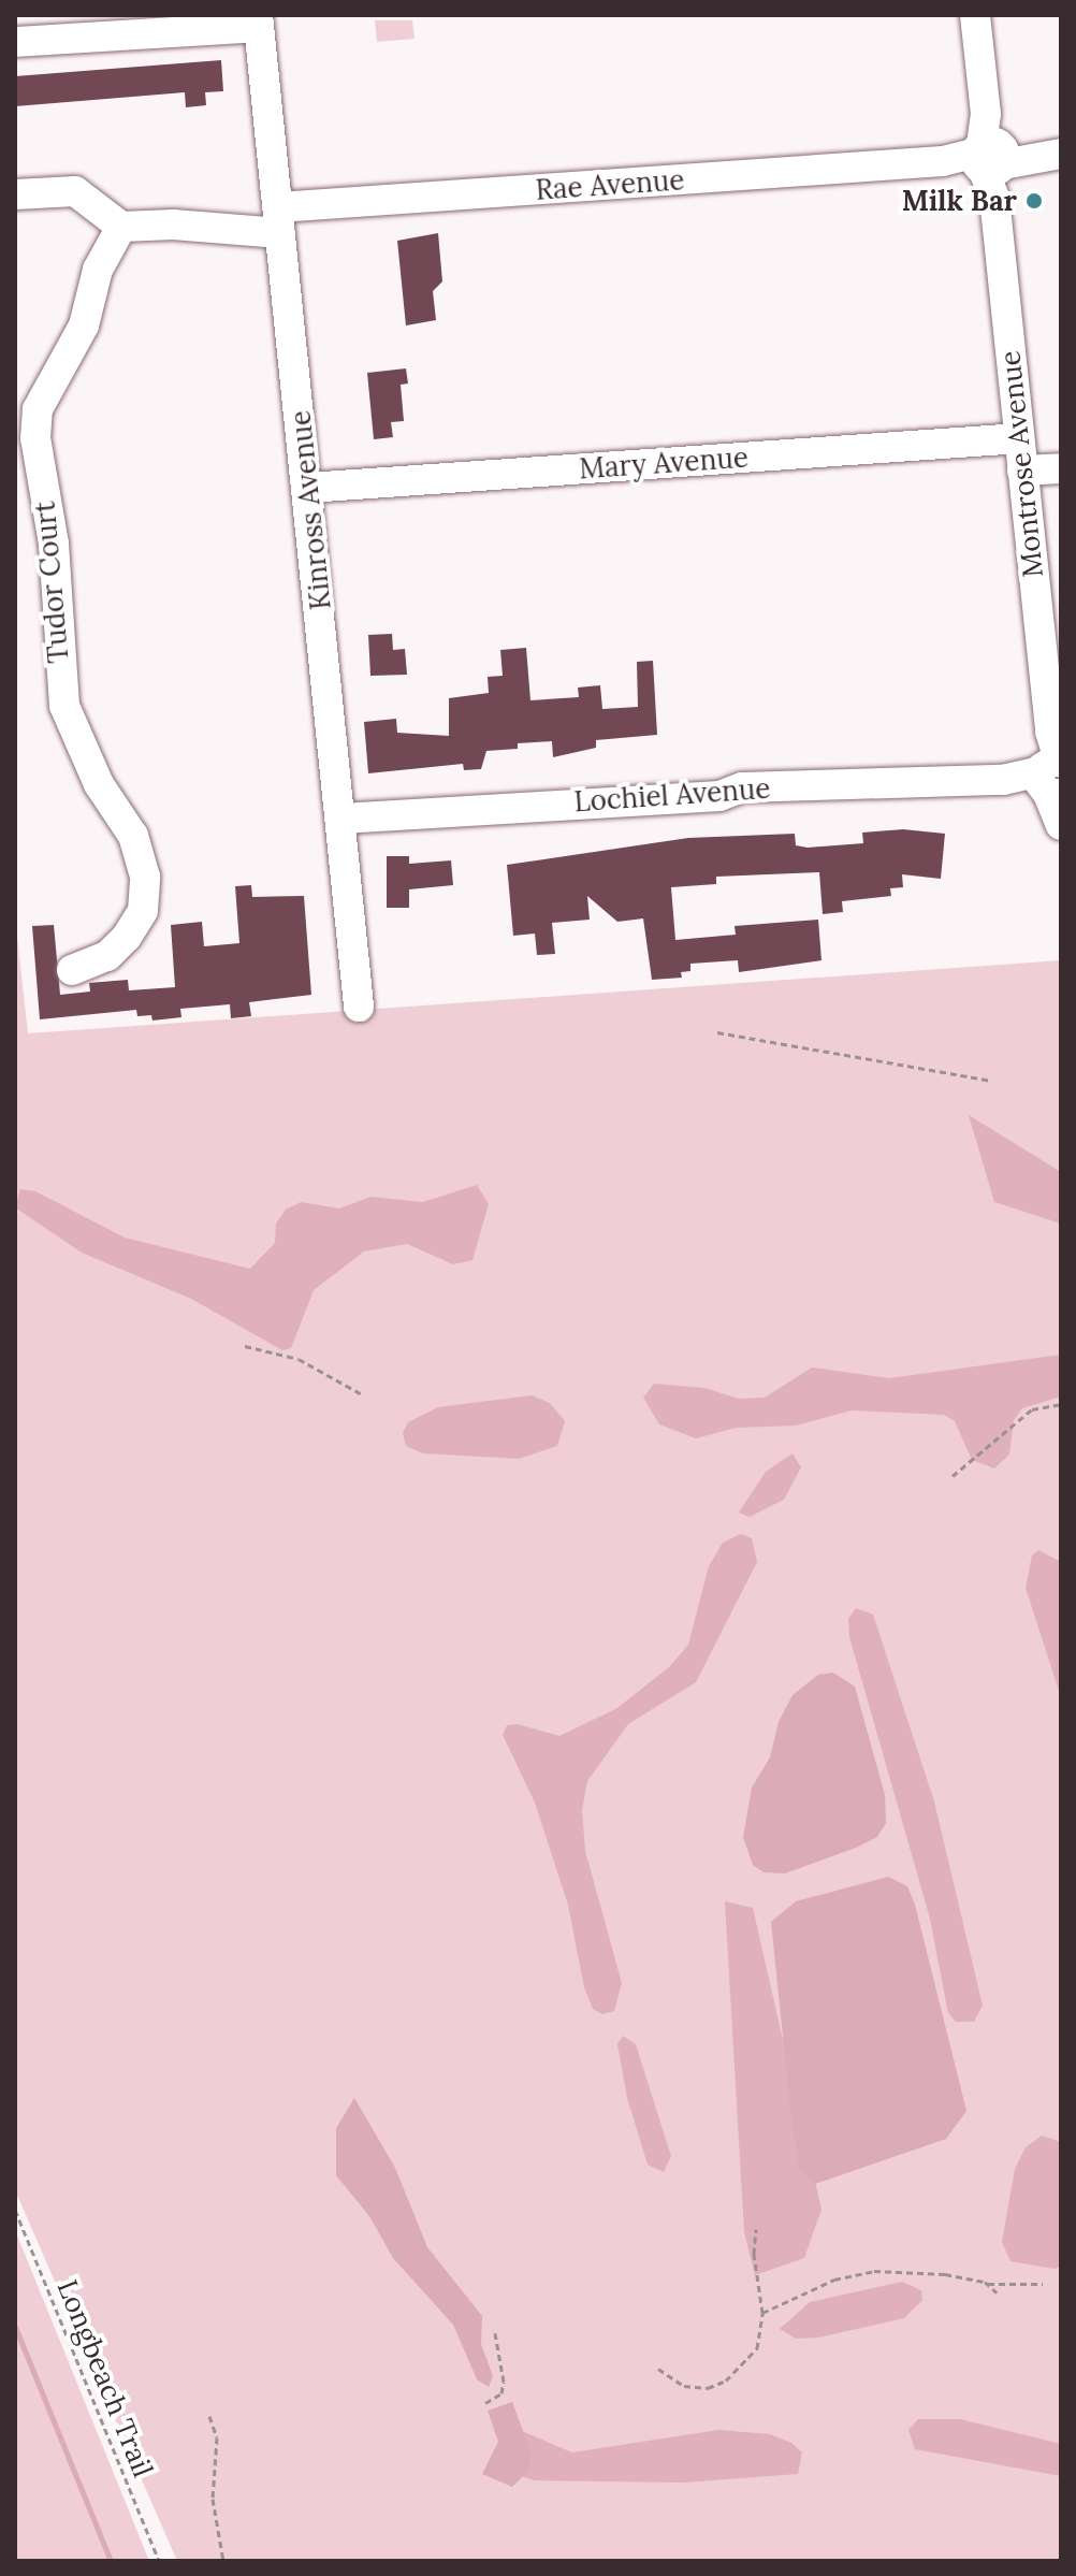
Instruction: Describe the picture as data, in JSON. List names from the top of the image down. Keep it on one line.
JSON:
{"streets":{"street":["Rae Avenue","Mary Avenue","Montrose Avenue","Kinross Avenue","Tudor Court","Lochiel Avenue"],"path":["Longbeach Trail"]},"crossings":[["Rae Avenue","Montrose Avenue"],["Rae Avenue","Kinross Avenue"],["Mary Avenue","Montrose Avenue"],["Mary Avenue","Kinross Avenue"],["Montrose Avenue","Lochiel Avenue"],["Kinross Avenue","Lochiel Avenue"]],"places":["Milk Bar"]}
